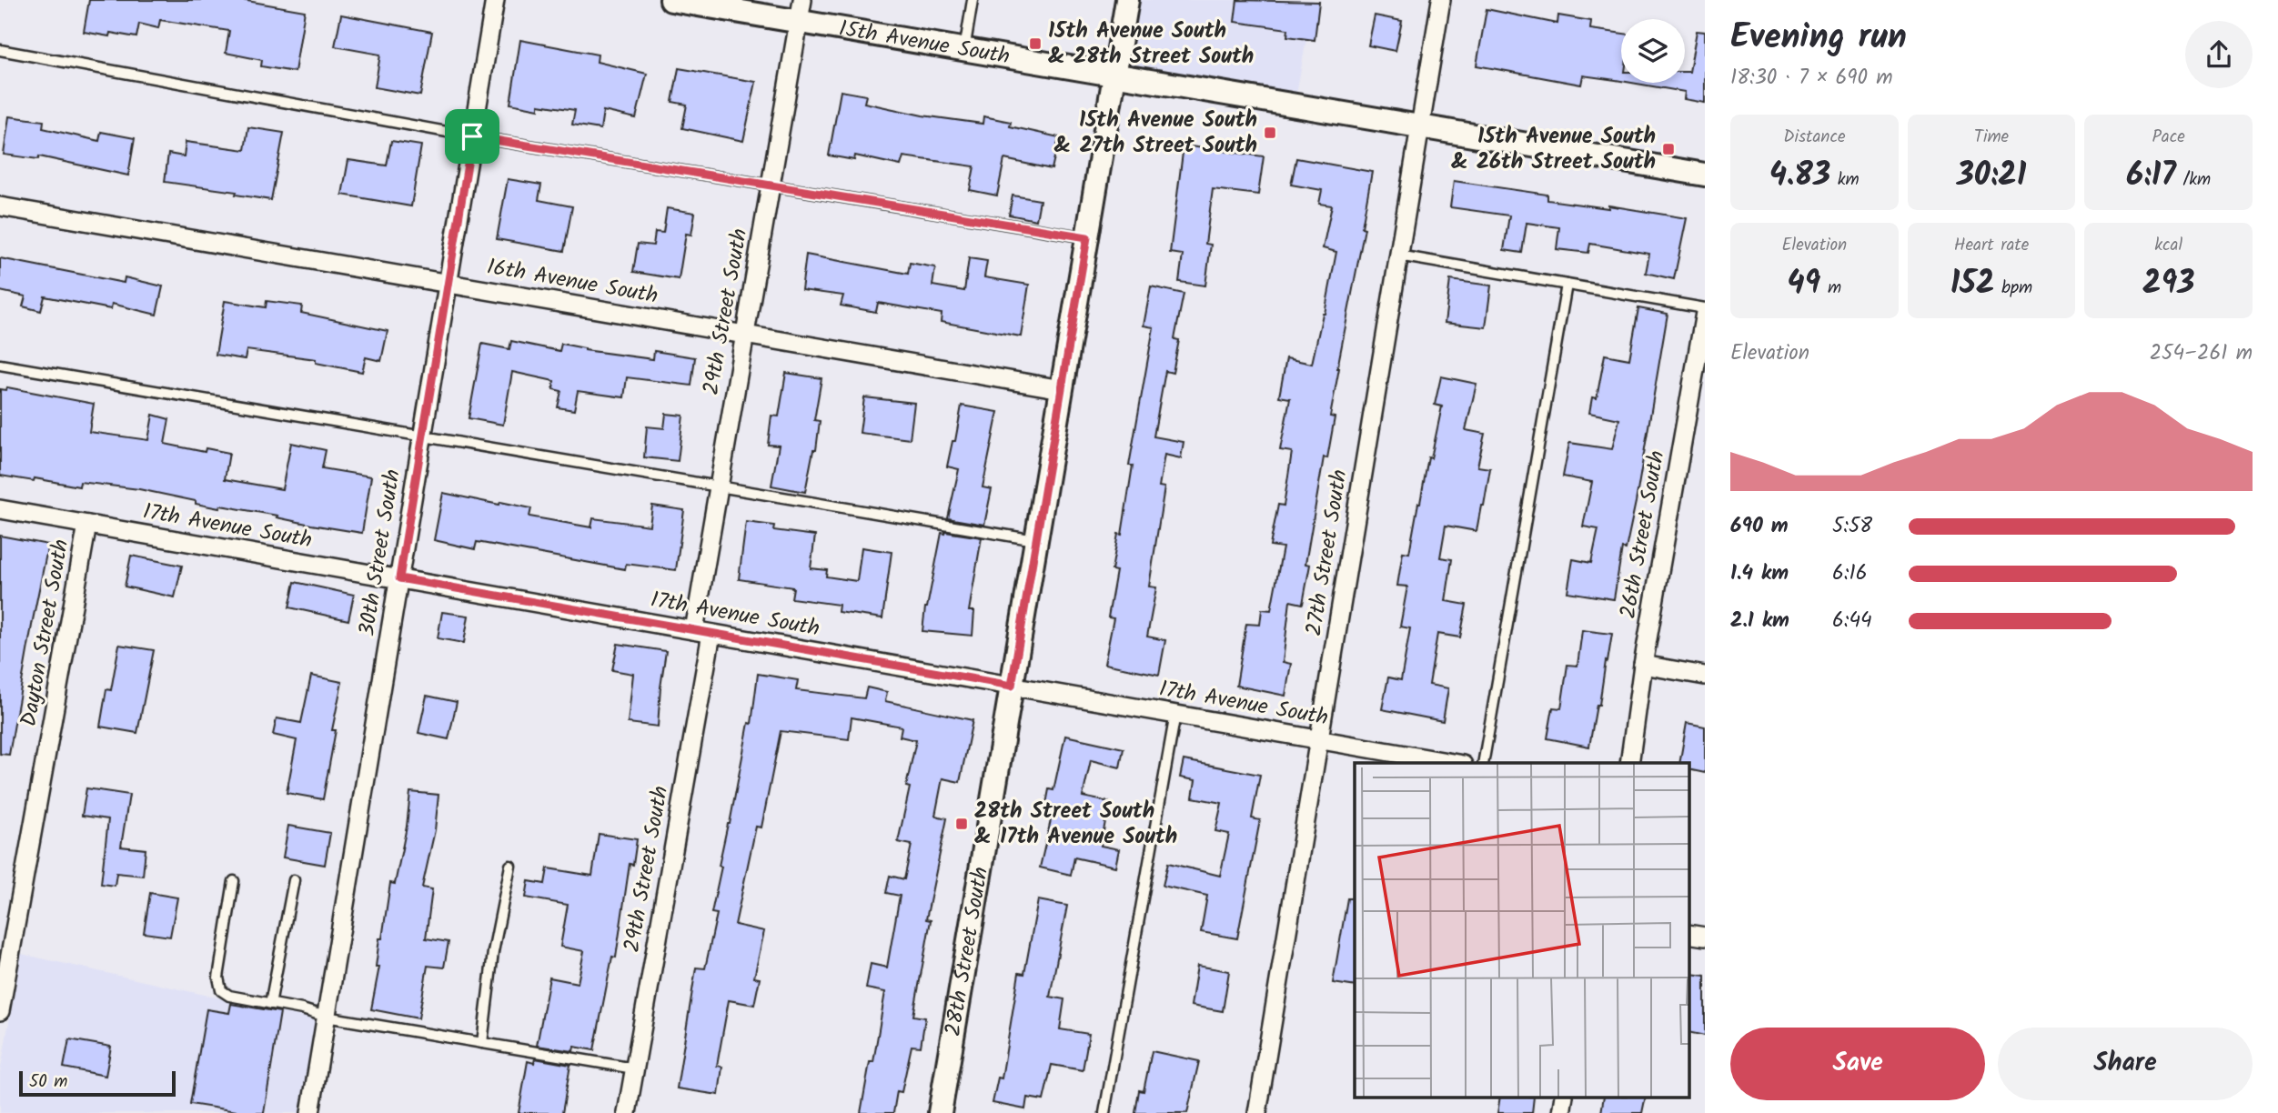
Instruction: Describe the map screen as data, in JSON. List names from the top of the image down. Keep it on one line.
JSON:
{"streets":{"street":["15th Avenue South","16th Avenue South","29th Street South","17th Avenue South","26th Street South","30th Street South","27th Street South","Dayton Street South","28th Street South"]},"crossings":[["15th Avenue South","29th Street South"],["15th Avenue South","27th Street South"],["15th Avenue South","28th Street South"],["16th Avenue South","29th Street South"],["16th Avenue South","30th Street South"],["16th Avenue South","28th Street South"],["29th Street South","17th Avenue South"],["17th Avenue South","30th Street South"],["17th Avenue South","27th Street South"],["17th Avenue South","Dayton Street South"],["17th Avenue South","28th Street South"]],"places":{"transit":["15th Avenue South & 28th Street South","15th Avenue South & 27th Street South","15th Avenue South & 26th Street South","28th Street South & 17th Avenue South"]},"scale_bar":"50 m","page":{"heading":["Evening run","18:30 · 7 × 690 m"],"stats":[["Distance","4.83 km"],["Time","30:21"],["Pace","6:17 /km"],["Elevation","49 m"],["Heart rate","152 bpm"],["kcal","293"]],"chart":["Elevation","254–261 m"],"list":[{"name":"690 m","note":"5:58"},{"name":"1.4 km","note":"6:16"},{"name":"2.1 km","note":"6:44"}],"buttons":["Save","Share"],"scale":"50 m"}}
